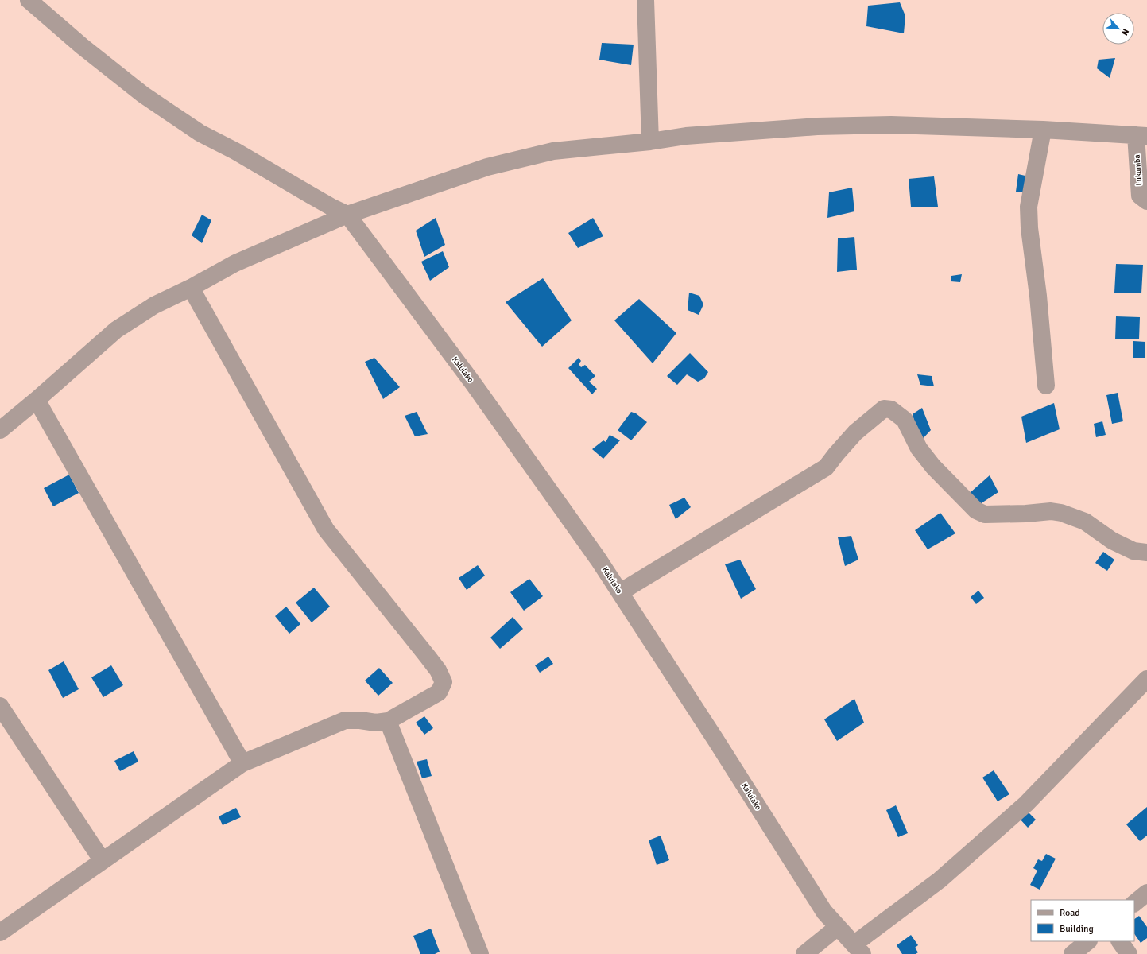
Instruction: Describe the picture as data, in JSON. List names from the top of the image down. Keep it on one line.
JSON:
{"streets":{"street":["Lukumba","Kalulako"]},"legend":["Road","Building"],"north":"bottom right"}
